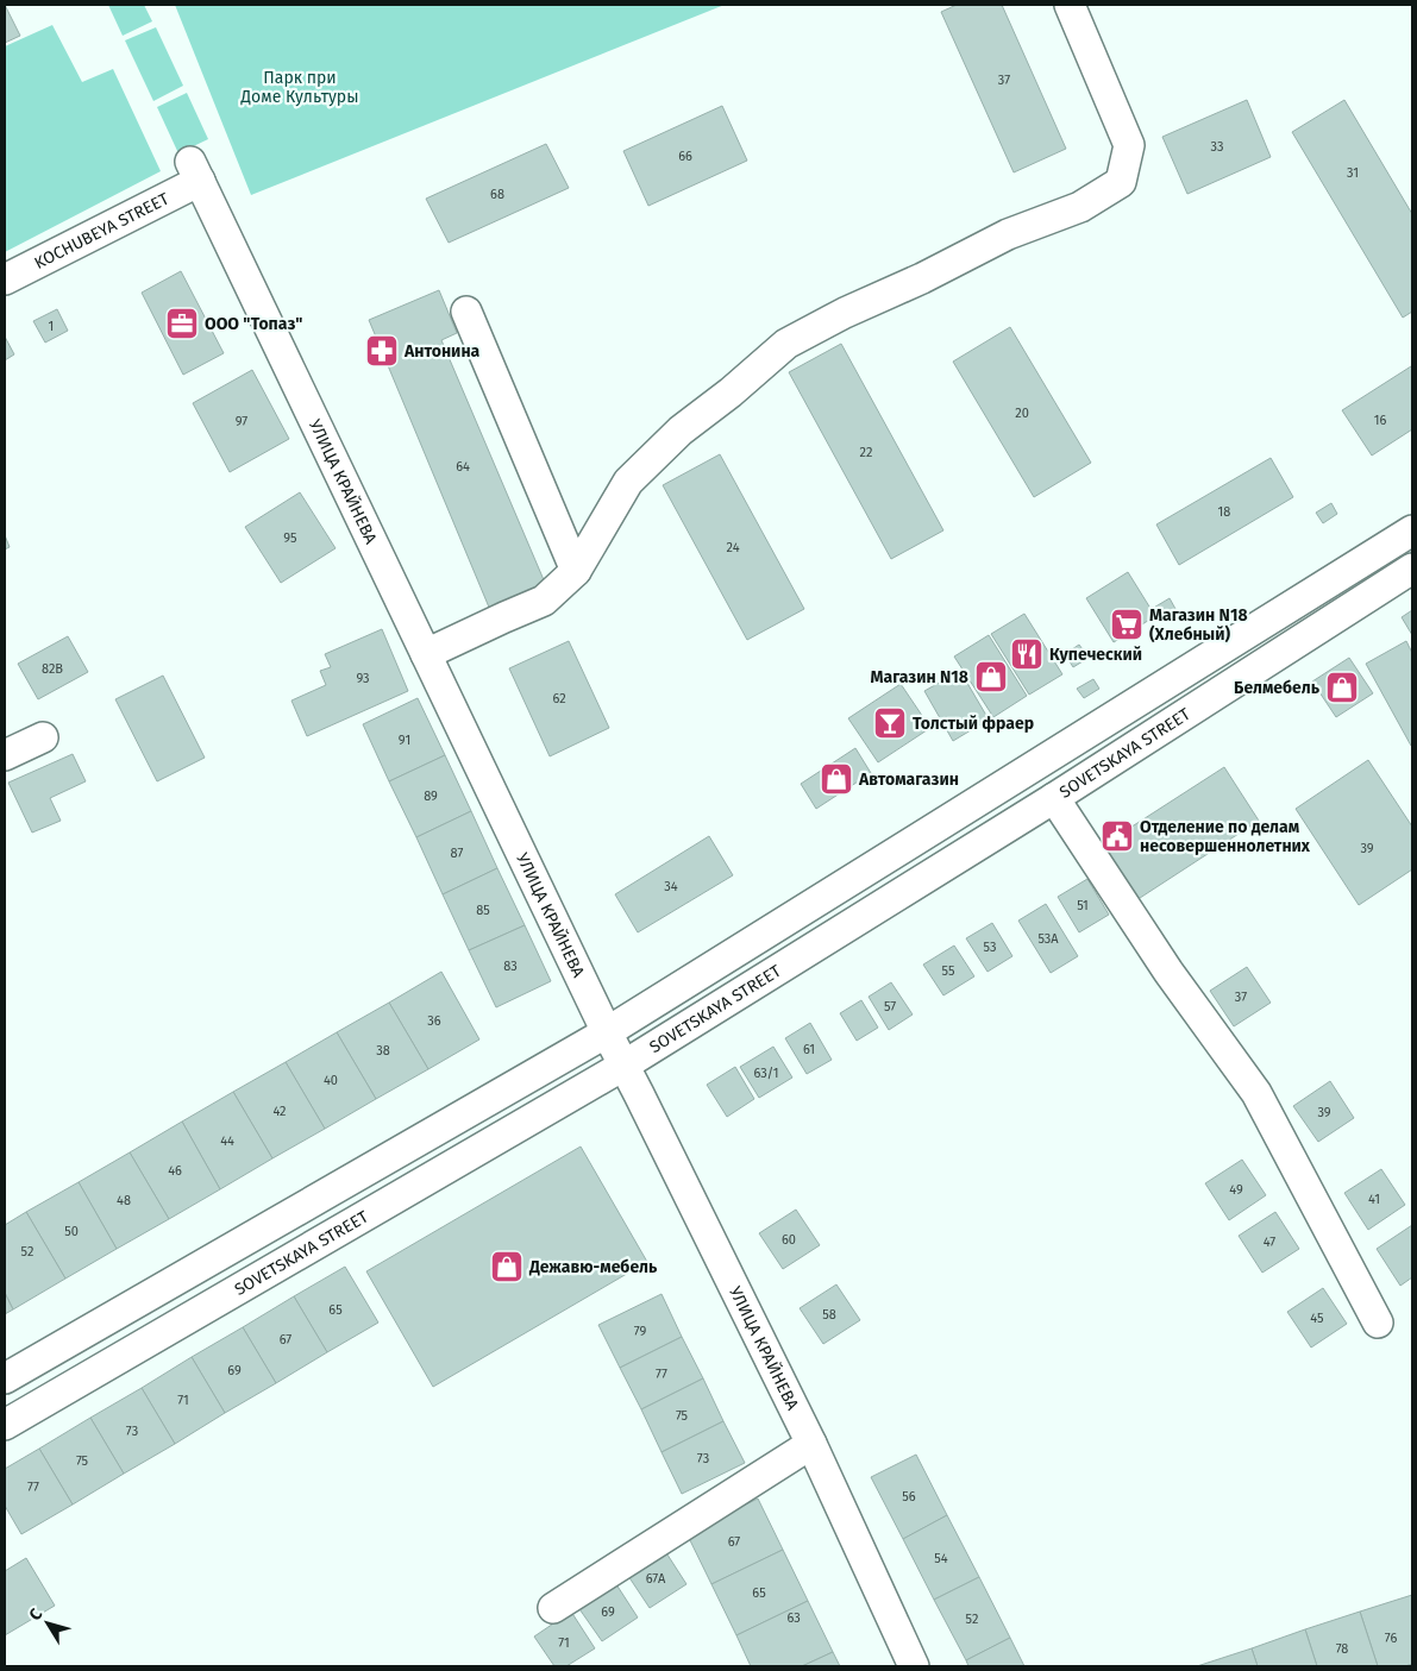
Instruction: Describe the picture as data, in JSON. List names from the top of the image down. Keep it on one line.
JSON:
{"streets":{"street":["KOCHUBEYA STREET","УЛИЦА КРАЙНЕВА","SOVETSKAYA STREET"]},"crossings":[["KOCHUBEYA STREET","УЛИЦА КРАЙНЕВА"],["УЛИЦА КРАЙНЕВА","SOVETSKAYA STREET"]],"parks":["Парк при Доме Культуры"],"places":{"office":["ООО \"Топаз\""],"pharmacy":["Антонина"],"supermarket":["Магазин N18 (Хлебный)"],"restaurant":["Купеческий"],"shop":["Магазин N18","Белмебель","Автомагазин","Дежавю-мебель"],"bar":["Толстый фраер"],"public building":["Отделение по делам несовершеннолетних"]},"house_numbers":["37","33","66","31","68","1","20","16","97","22","64","18","95","24","82В","93","62","91","89","39","87","34","51","85","53А","53","83","55","37","57","36","61","38","63/1","40","42","39","44","46","49","41","48","50","60","47","52","65","58","45","79","67","69","77","71","75","73","73","75","77","56","67","54","67А","65","69","63","52","76","71","78"],"north":"top left"}
